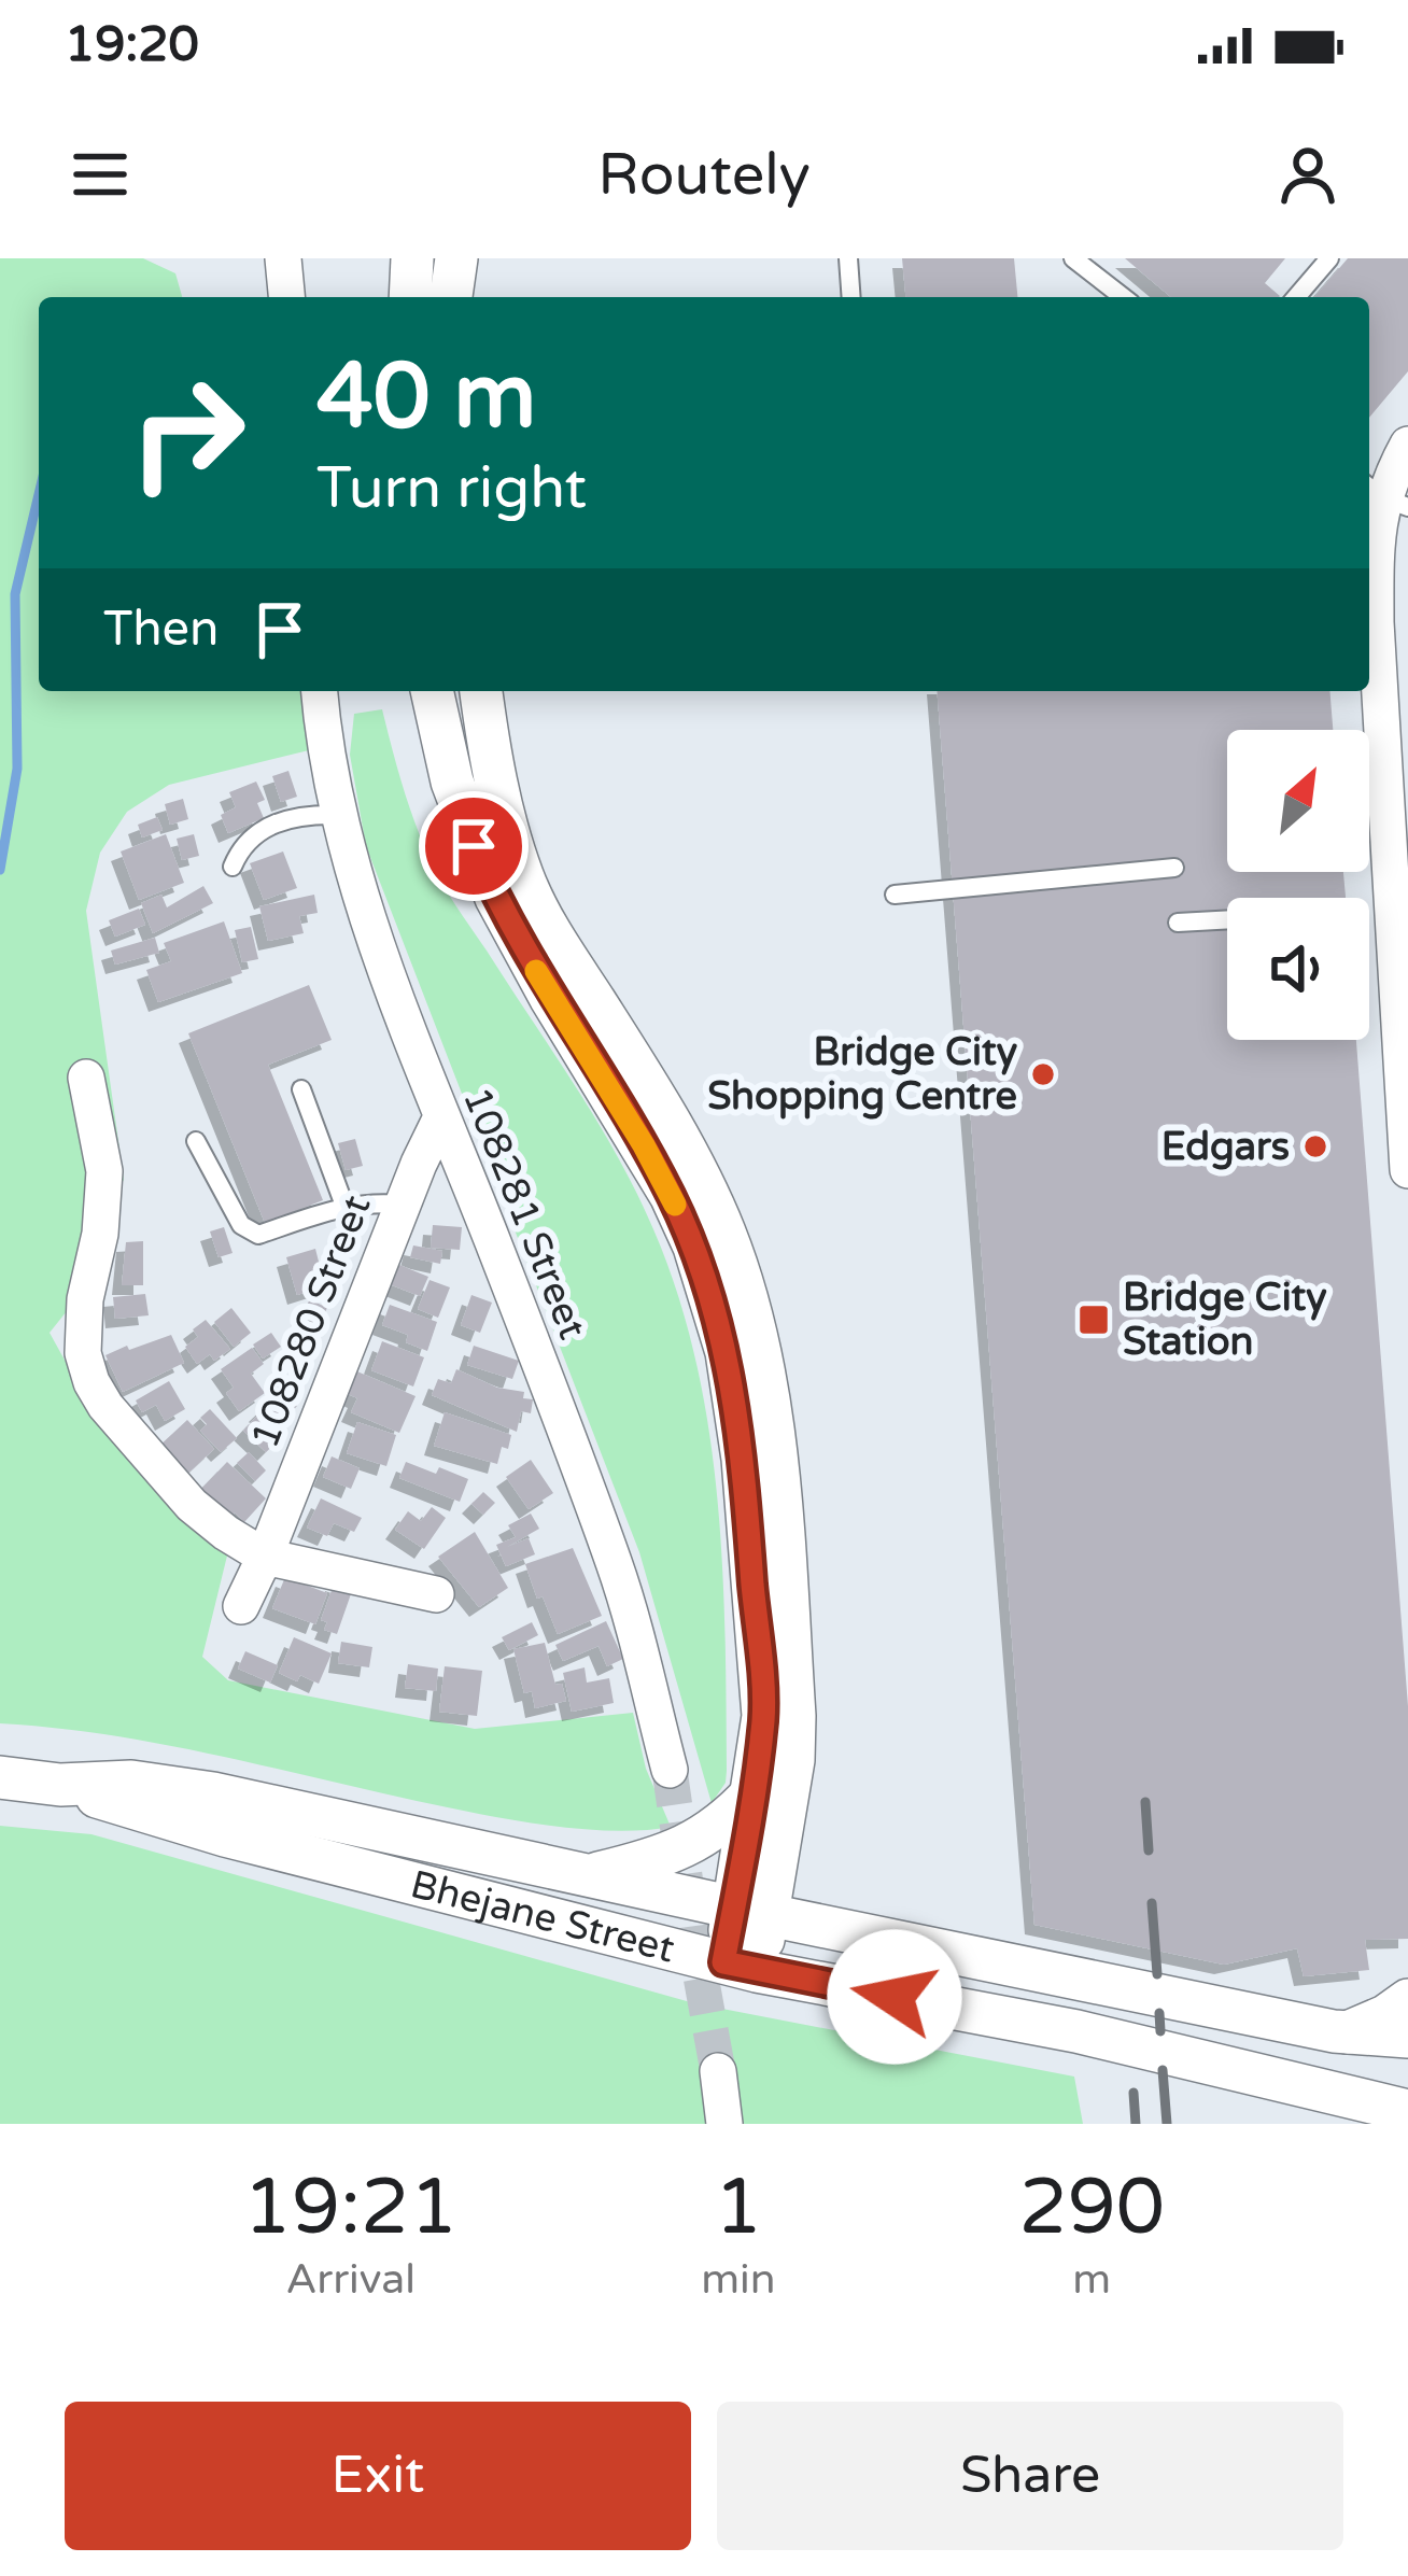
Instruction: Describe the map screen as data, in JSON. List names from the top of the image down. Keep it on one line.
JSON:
{"streets":{"street":["108281 Street","108280 Street","Bhejane Street"]},"crossings":[["108281 Street","108280 Street"]],"places":{"other":["Bridge City Shopping Centre","Edgars"],"transit":["Bridge City Station"]},"north":"top right","page":{"status":"19:20","header":"Routely","turn":["40 m","Turn right"],"then":"Then","eta":["19:21","Arrival","1","min","290","m"],"buttons":["Exit","Share"]}}
